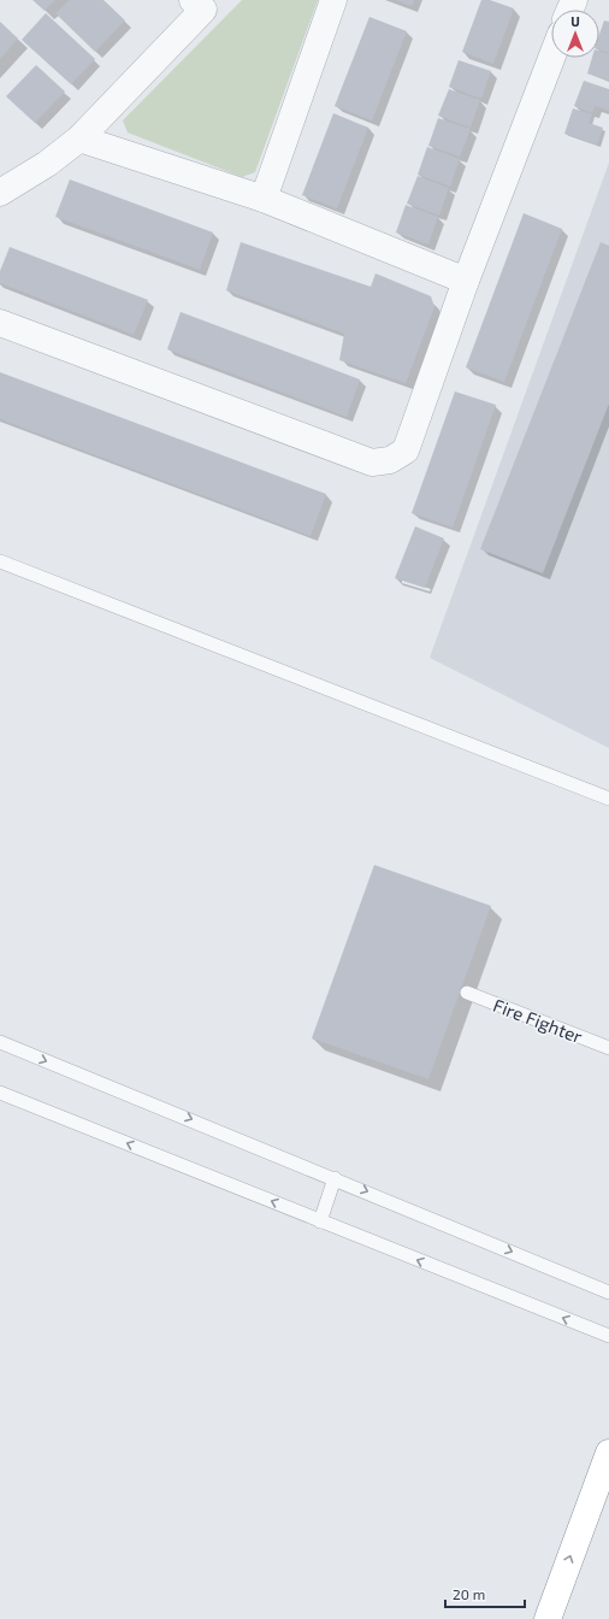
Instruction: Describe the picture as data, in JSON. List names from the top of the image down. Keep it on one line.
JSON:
{"streets":{"lane":["Fire Fighter"]},"scale_bar":"20 m","north":"top"}
